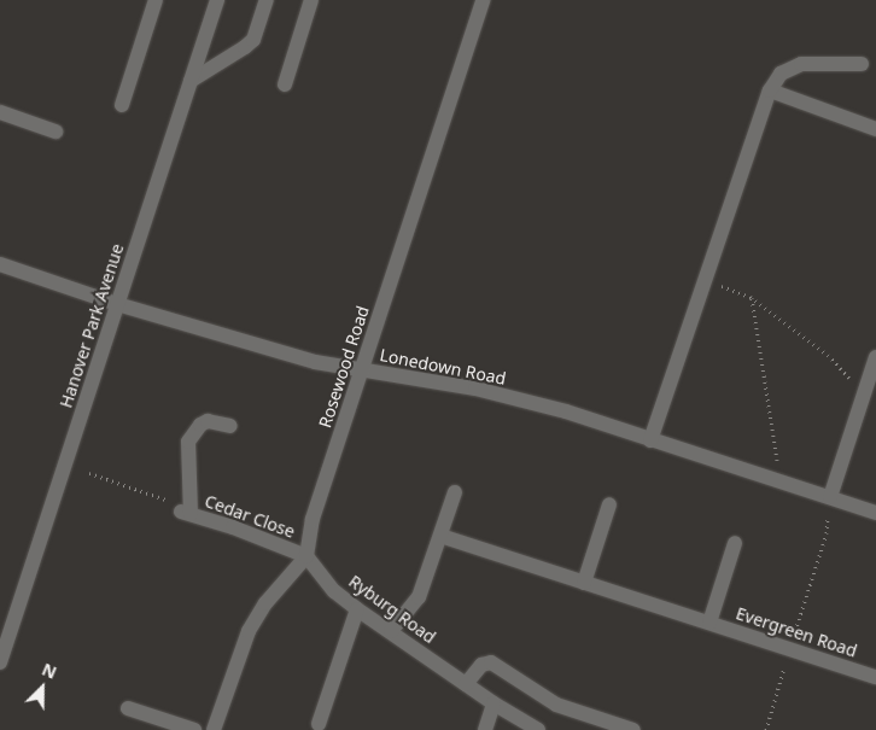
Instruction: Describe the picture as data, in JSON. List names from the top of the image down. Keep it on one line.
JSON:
{"streets":{"street":["Hanover Park Avenue","Rosewood Road","Lonedown Road","Cedar Close","Ryburg Road","Evergreen Road"]},"crossings":[["Hanover Park Avenue","Lonedown Road"],["Rosewood Road","Lonedown Road"],["Rosewood Road","Cedar Close"],["Rosewood Road","Ryburg Road"],["Cedar Close","Ryburg Road"]],"north":"top right"}
